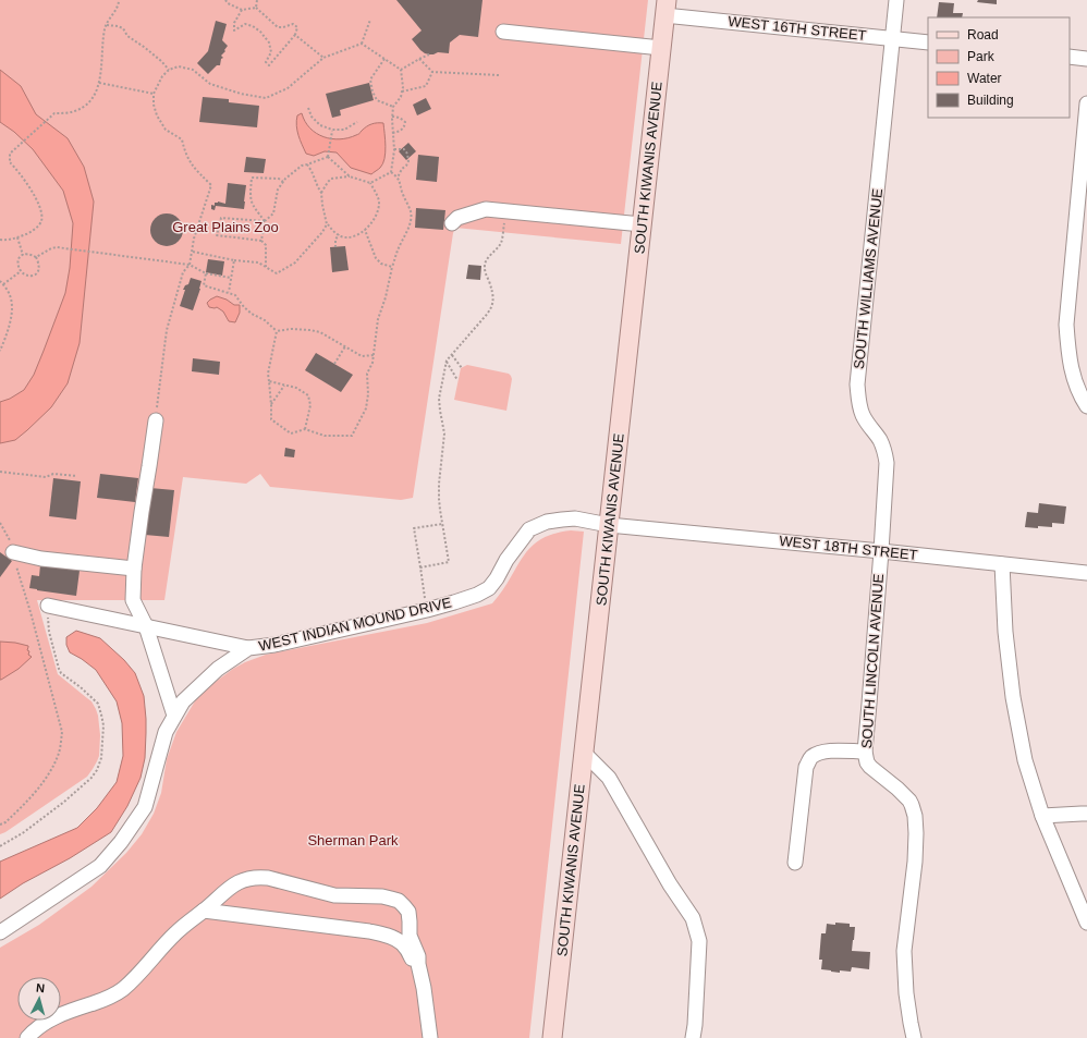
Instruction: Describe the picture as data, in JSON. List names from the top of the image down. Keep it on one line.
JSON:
{"streets":{"main road":["SOUTH KIWANIS AVENUE"],"street":["WEST 16TH STREET","SOUTH WILLIAMS AVENUE","WEST 18TH STREET","WEST INDIAN MOUND DRIVE","SOUTH LINCOLN AVENUE"]},"crossings":[["WEST 16TH STREET","SOUTH KIWANIS AVENUE"],["WEST 16TH STREET","SOUTH WILLIAMS AVENUE"],["SOUTH KIWANIS AVENUE","WEST 18TH STREET"],["SOUTH KIWANIS AVENUE","WEST INDIAN MOUND DRIVE"],["SOUTH WILLIAMS AVENUE","WEST 18TH STREET"],["SOUTH WILLIAMS AVENUE","SOUTH LINCOLN AVENUE"],["WEST 18TH STREET","WEST INDIAN MOUND DRIVE"],["WEST 18TH STREET","SOUTH LINCOLN AVENUE"]],"parks":["Great Plains Zoo","Sherman Park"],"legend":["Road","Park","Water","Building"],"north":"top"}
